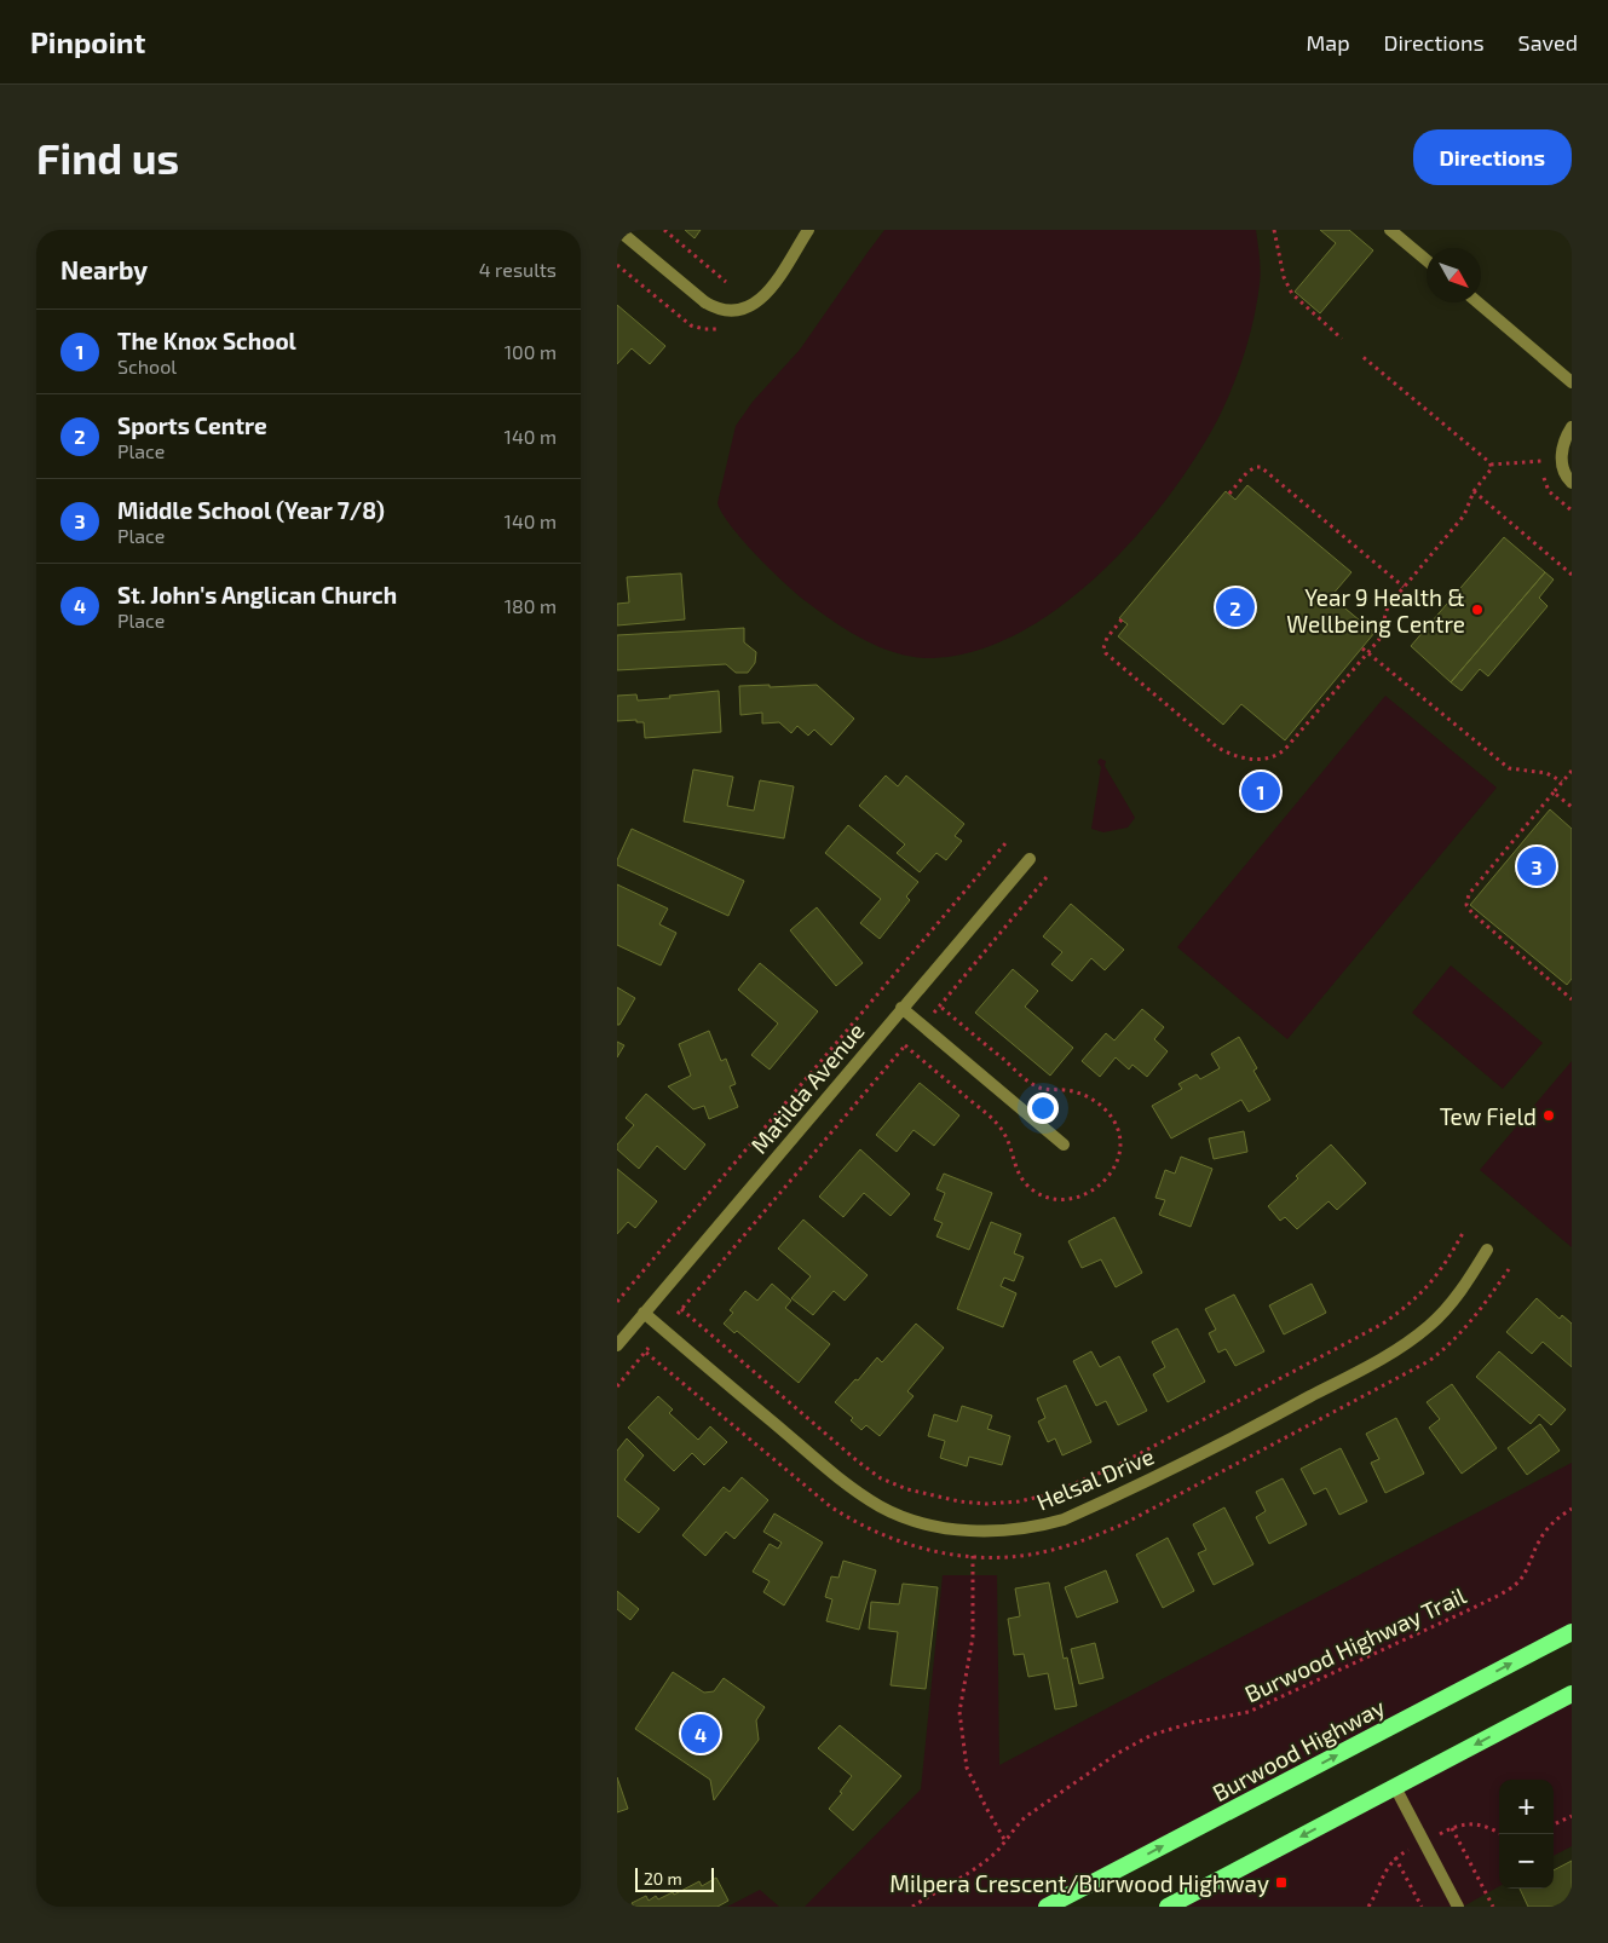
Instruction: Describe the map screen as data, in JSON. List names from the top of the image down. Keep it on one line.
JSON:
{"streets":{"highway":["Burwood Highway"],"street":["Matilda Avenue","Helsal Drive"],"path":["Burwood Highway Trail"]},"crossings":[["Matilda Avenue","Helsal Drive"]],"places":{"other":["Year 9 Health & Wellbeing Centre","Tew Field"],"transit":["Milpera Crescent/Burwood Highway"]},"scale_bar":"20 m","north":"bottom right","page":{"header":"Pinpoint","nav":["Map","Directions","Saved"],"buttons":"Directions","title":"Find us","heading":["Nearby","4 results"],"list":[{"mark":"1","name":"The Knox School","note":"School","value":"100 m"},{"mark":"2","name":"Sports Centre","note":"Place","value":"140 m"},{"mark":"3","name":"Middle School (Year 7/8)","note":"Place","value":"140 m"},{"mark":"4","name":"St. John's Anglican Church","note":"Place","value":"180 m"}],"pins":["2","1","3","4"],"map_buttons":["+","−"],"scale":"20 m"}}
